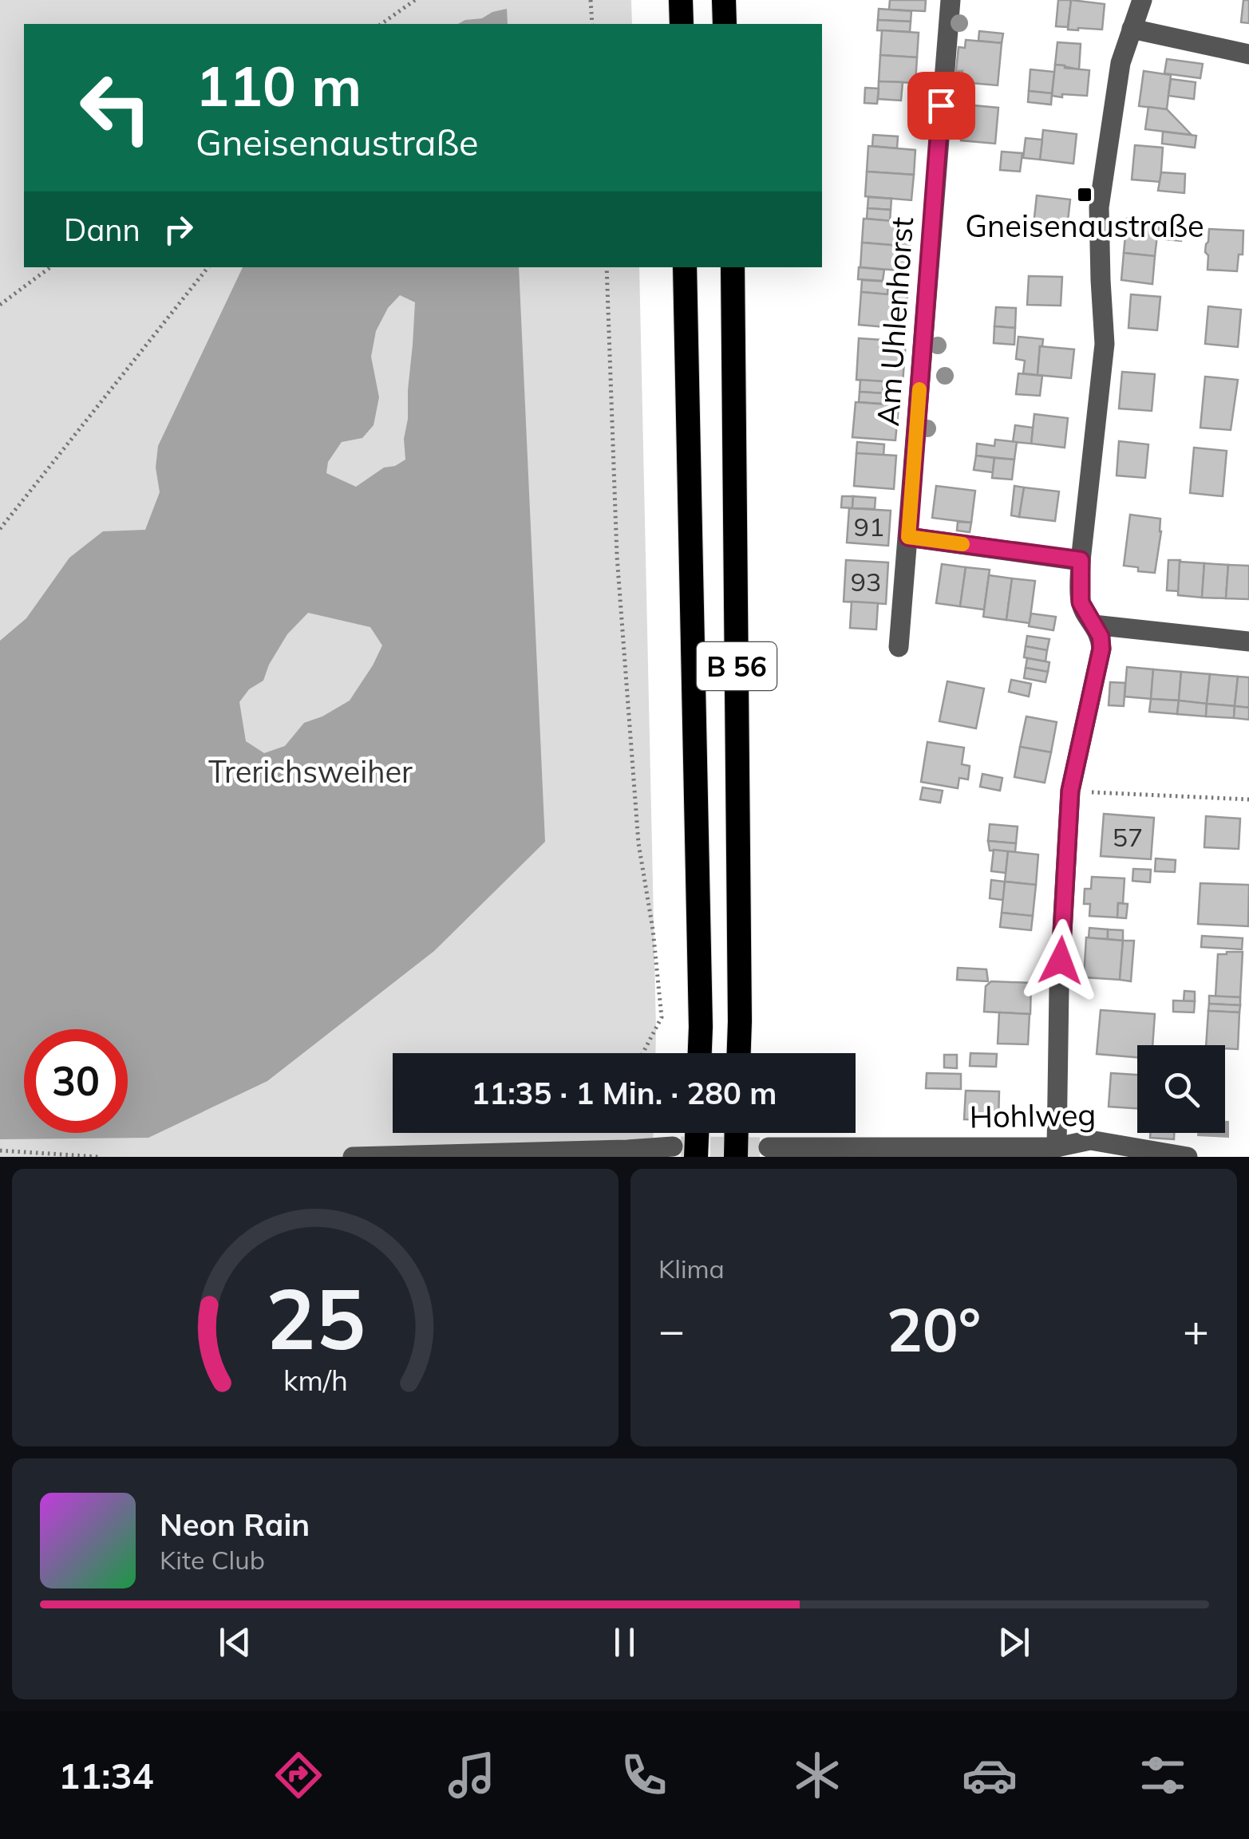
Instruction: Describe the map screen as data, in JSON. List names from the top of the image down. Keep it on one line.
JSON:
{"streets":{"highway":["B 56"],"street":["Am Uhlenhorst","Hohlweg"]},"parks":["Trerichsweiher"],"places":{"transit":["Gneisenaustraße"]},"house_numbers":["91","93","57"],"page":{"turn":["110 m","Gneisenaustraße"],"then":"Dann","limit":"30","trip":"11:35 · 1 Min. · 280 m","tile":"Klima","heat":["−","20°","+"],"song":["Neon Rain","Kite Club"],"tabs":"11:34","gauge":["25","km/h"]}}
